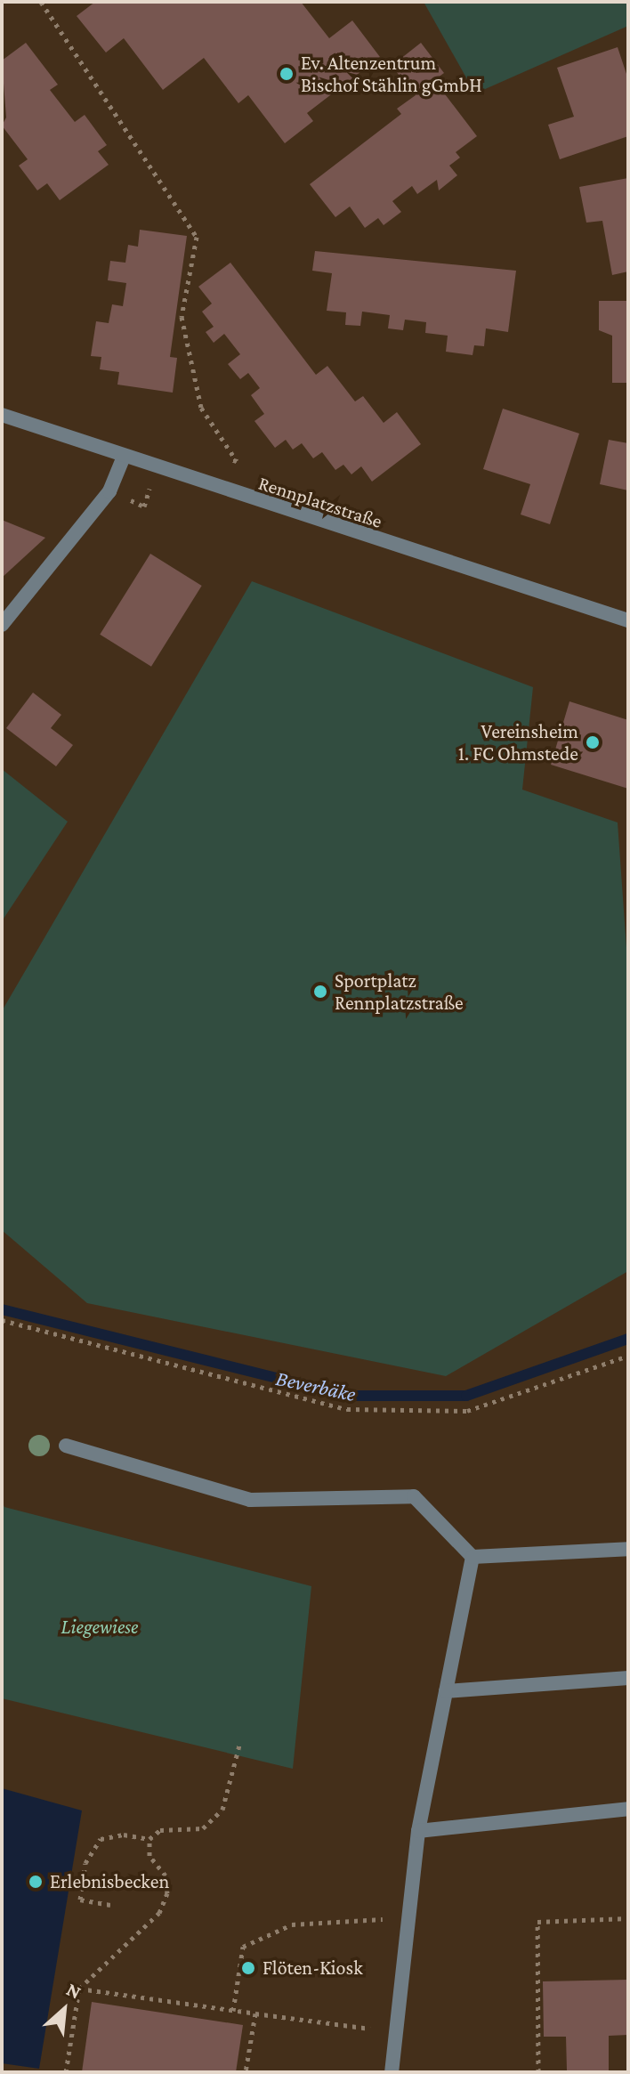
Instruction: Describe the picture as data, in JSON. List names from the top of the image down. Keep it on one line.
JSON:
{"streets":{"street":["Rennplatzstraße"]},"water":["Beverbäke"],"parks":["Liegewiese"],"places":["Ev. Altenzentrum Bischof Stählin gGmbH","Vereinsheim 1. FC Ohmstede","Sportplatz Rennplatzstraße","Erlebnisbecken","Flöten-Kiosk"],"north":"top right"}
